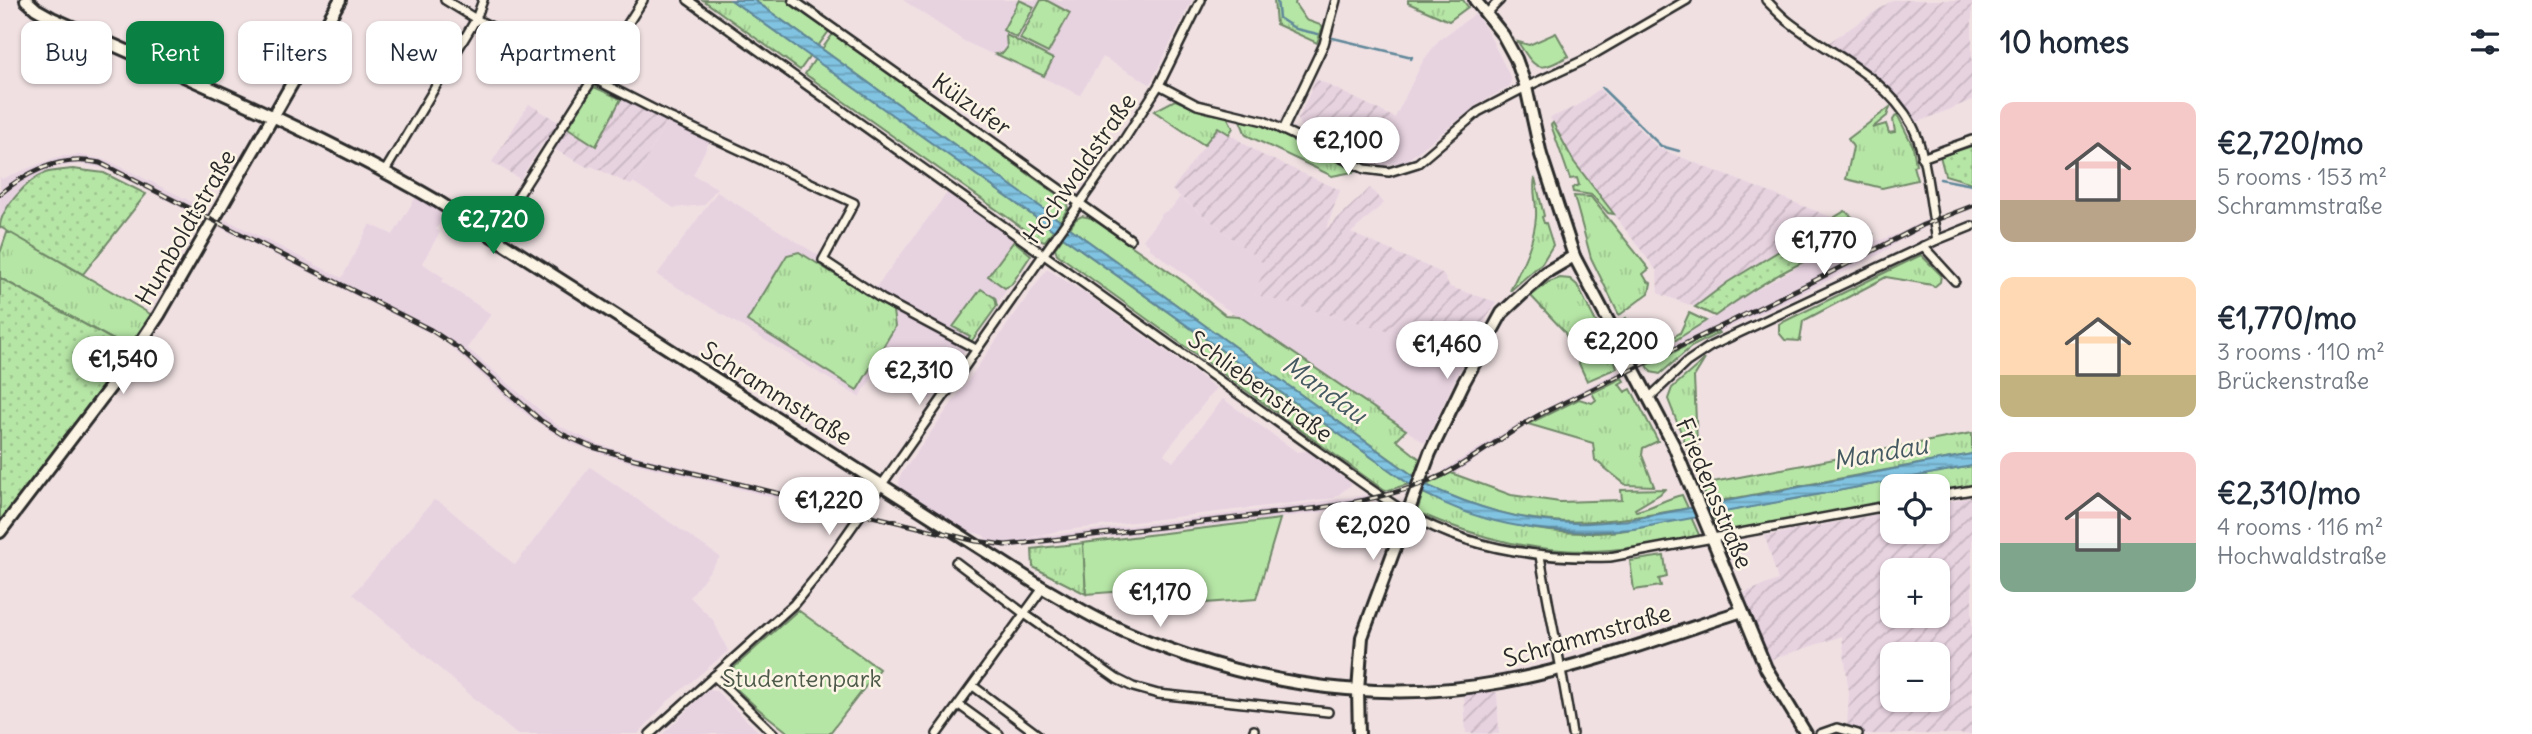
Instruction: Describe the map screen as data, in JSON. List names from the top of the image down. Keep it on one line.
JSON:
{"streets":{"main road":["Humboldtstraße","Schrammstraße","Friedensstraße"],"street":["Külzufer","Hochwaldstraße","Schliebenstraße"]},"crossings":[["Külzufer","Hochwaldstraße"],["Hochwaldstraße","Schliebenstraße"],["Hochwaldstraße","Schrammstraße"],["Humboldtstraße","Schrammstraße"],["Schliebenstraße","Friedensstraße"],["Schrammstraße","Friedensstraße"]],"water":["Mandau"],"parks":["Studentenpark"],"page":{"heading":"10 homes","chip":["Buy","Rent","Filters","New","Apartment"],"list":[{"name":"€2,720/mo","note":"5 rooms · 153 m² · Schrammstraße"},{"name":"€1,770/mo","note":"3 rooms · 110 m² · Brückenstraße"},{"name":"€2,310/mo","note":"4 rooms · 116 m² · Hochwaldstraße"}],"price":["€2,100","€2,720","€1,770","€2,200","€1,460","€1,540","€2,310","€1,220","€2,020","€1,170"],"map_buttons":["+","−"]}}
